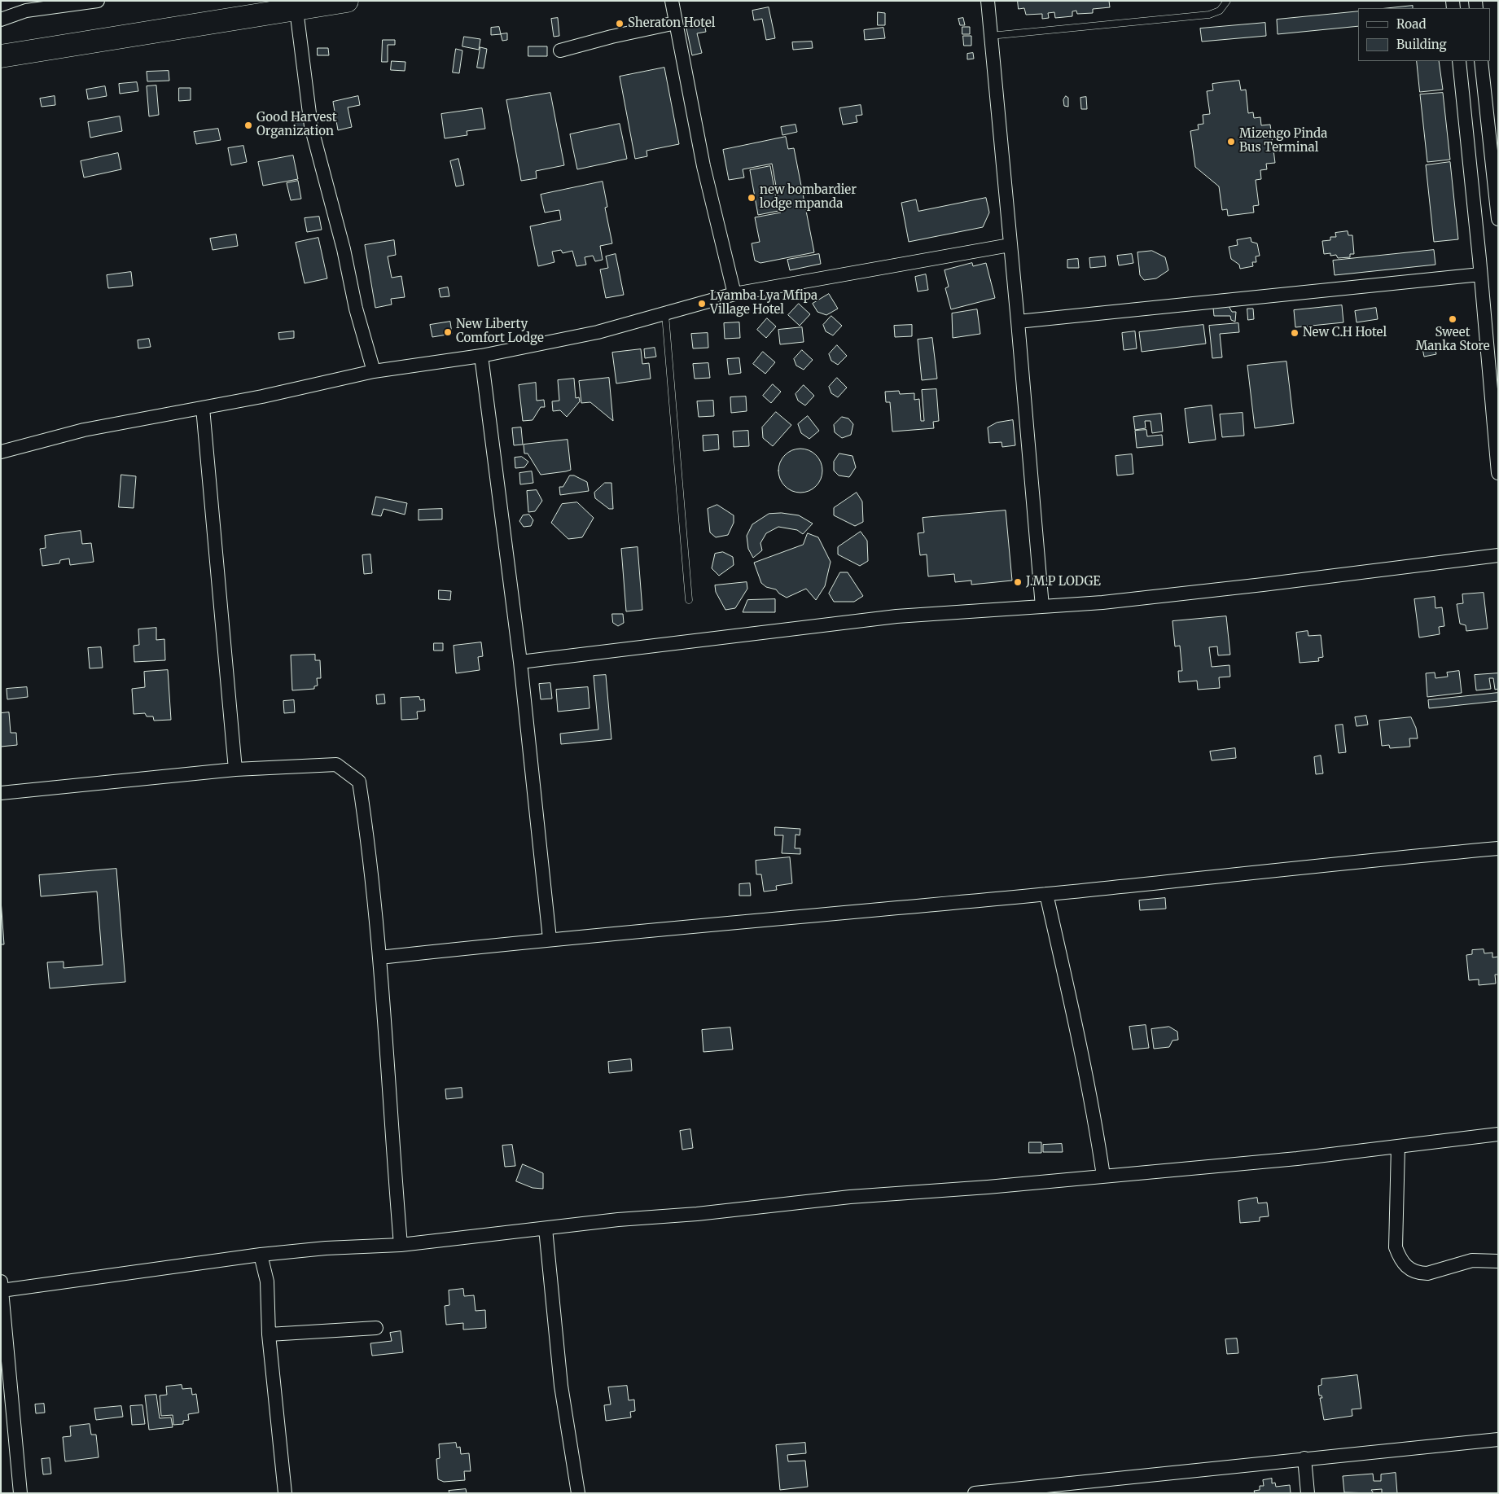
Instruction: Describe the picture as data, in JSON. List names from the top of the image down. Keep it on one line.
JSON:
{"places":["Sheraton Hotel","Good Harvest Organization","Mizengo Pinda Bus Terminal","new bombardier lodge mpanda","Lyamba Lya Mfipa Village Hotel","Sweet Manka Store","New Liberty Comfort Lodge","New C.H Hotel","J.M.P LODGE"],"legend":["Road","Building"]}
